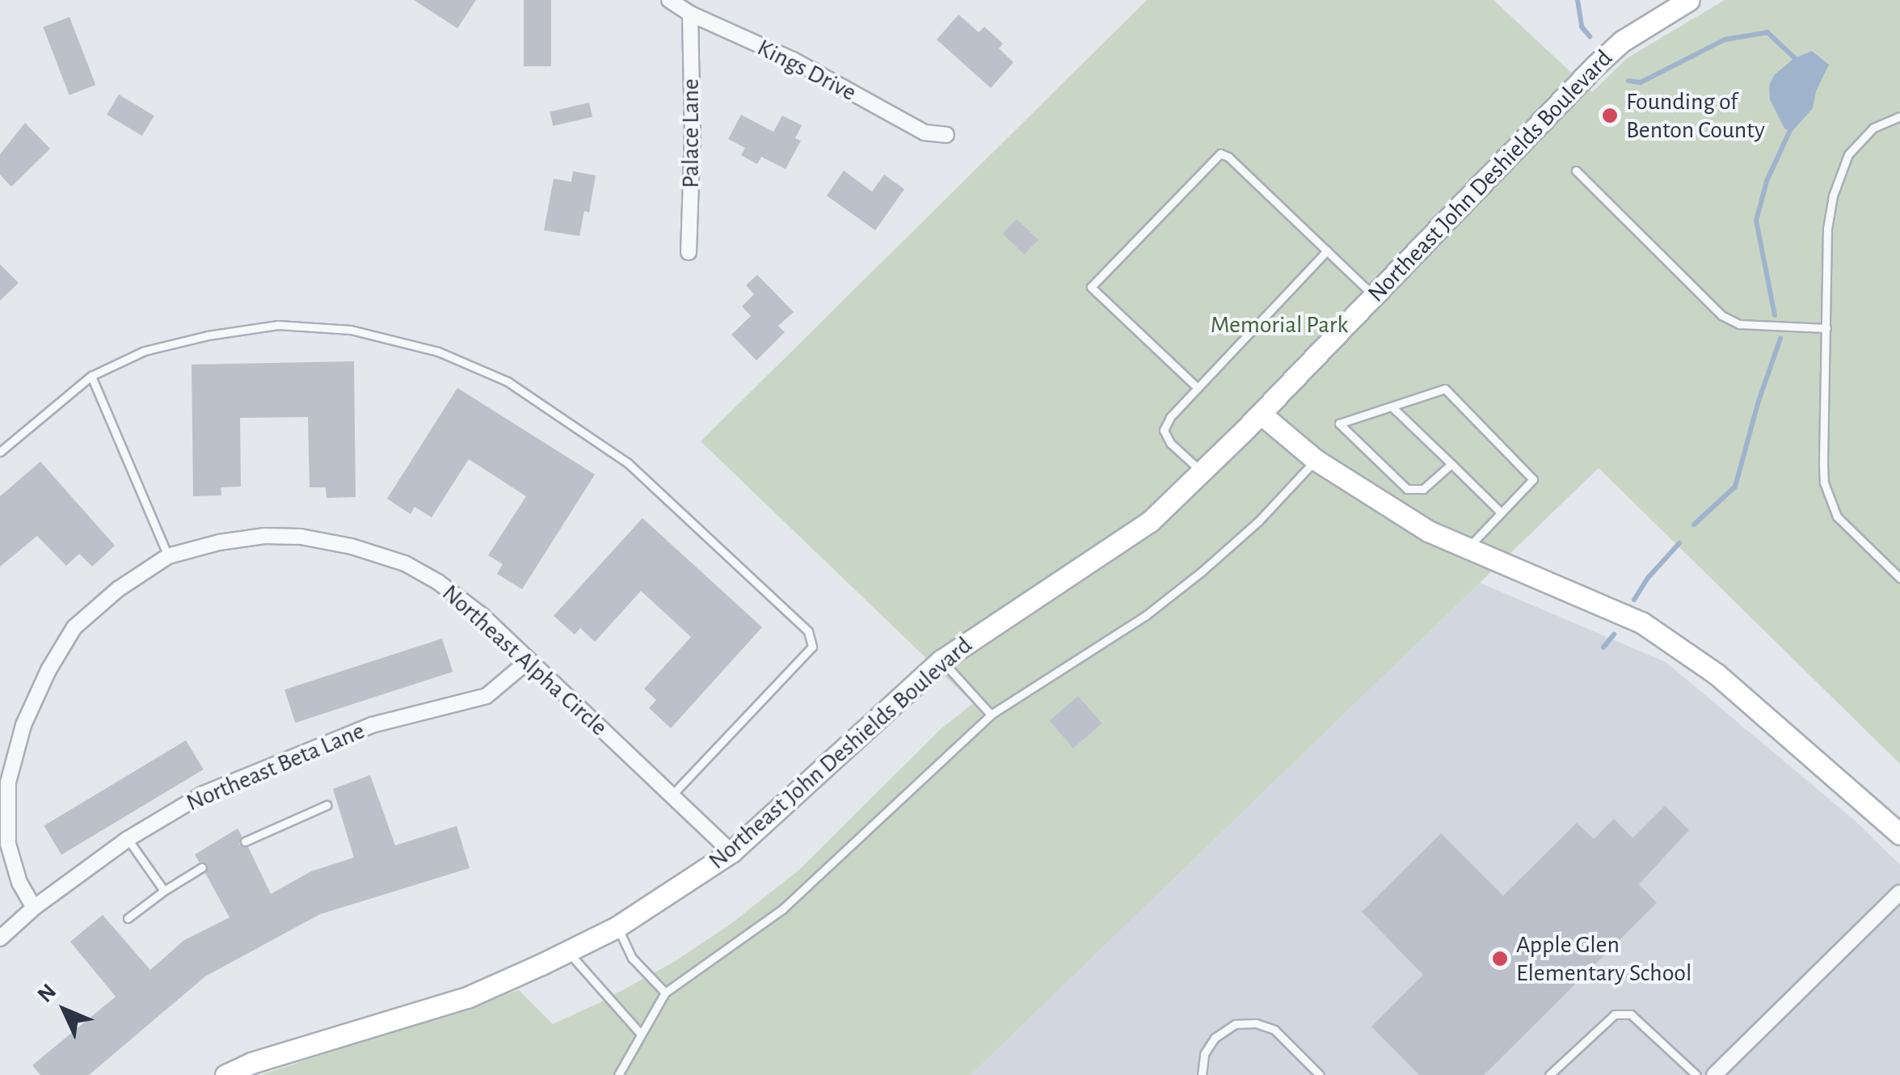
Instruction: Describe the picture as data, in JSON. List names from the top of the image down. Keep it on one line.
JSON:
{"streets":{"street":["Kings Drive","Palace Lane","Northeast John Deshields Boulevard","Northeast Alpha Circle","Northeast Beta Lane"]},"crossings":[["Kings Drive","Palace Lane"],["Northeast John Deshields Boulevard","Northeast Alpha Circle"],["Northeast Alpha Circle","Northeast Beta Lane"]],"parks":["Memorial Park"],"places":["Founding of Benton County","Apple Glen Elementary School"],"north":"top left"}
